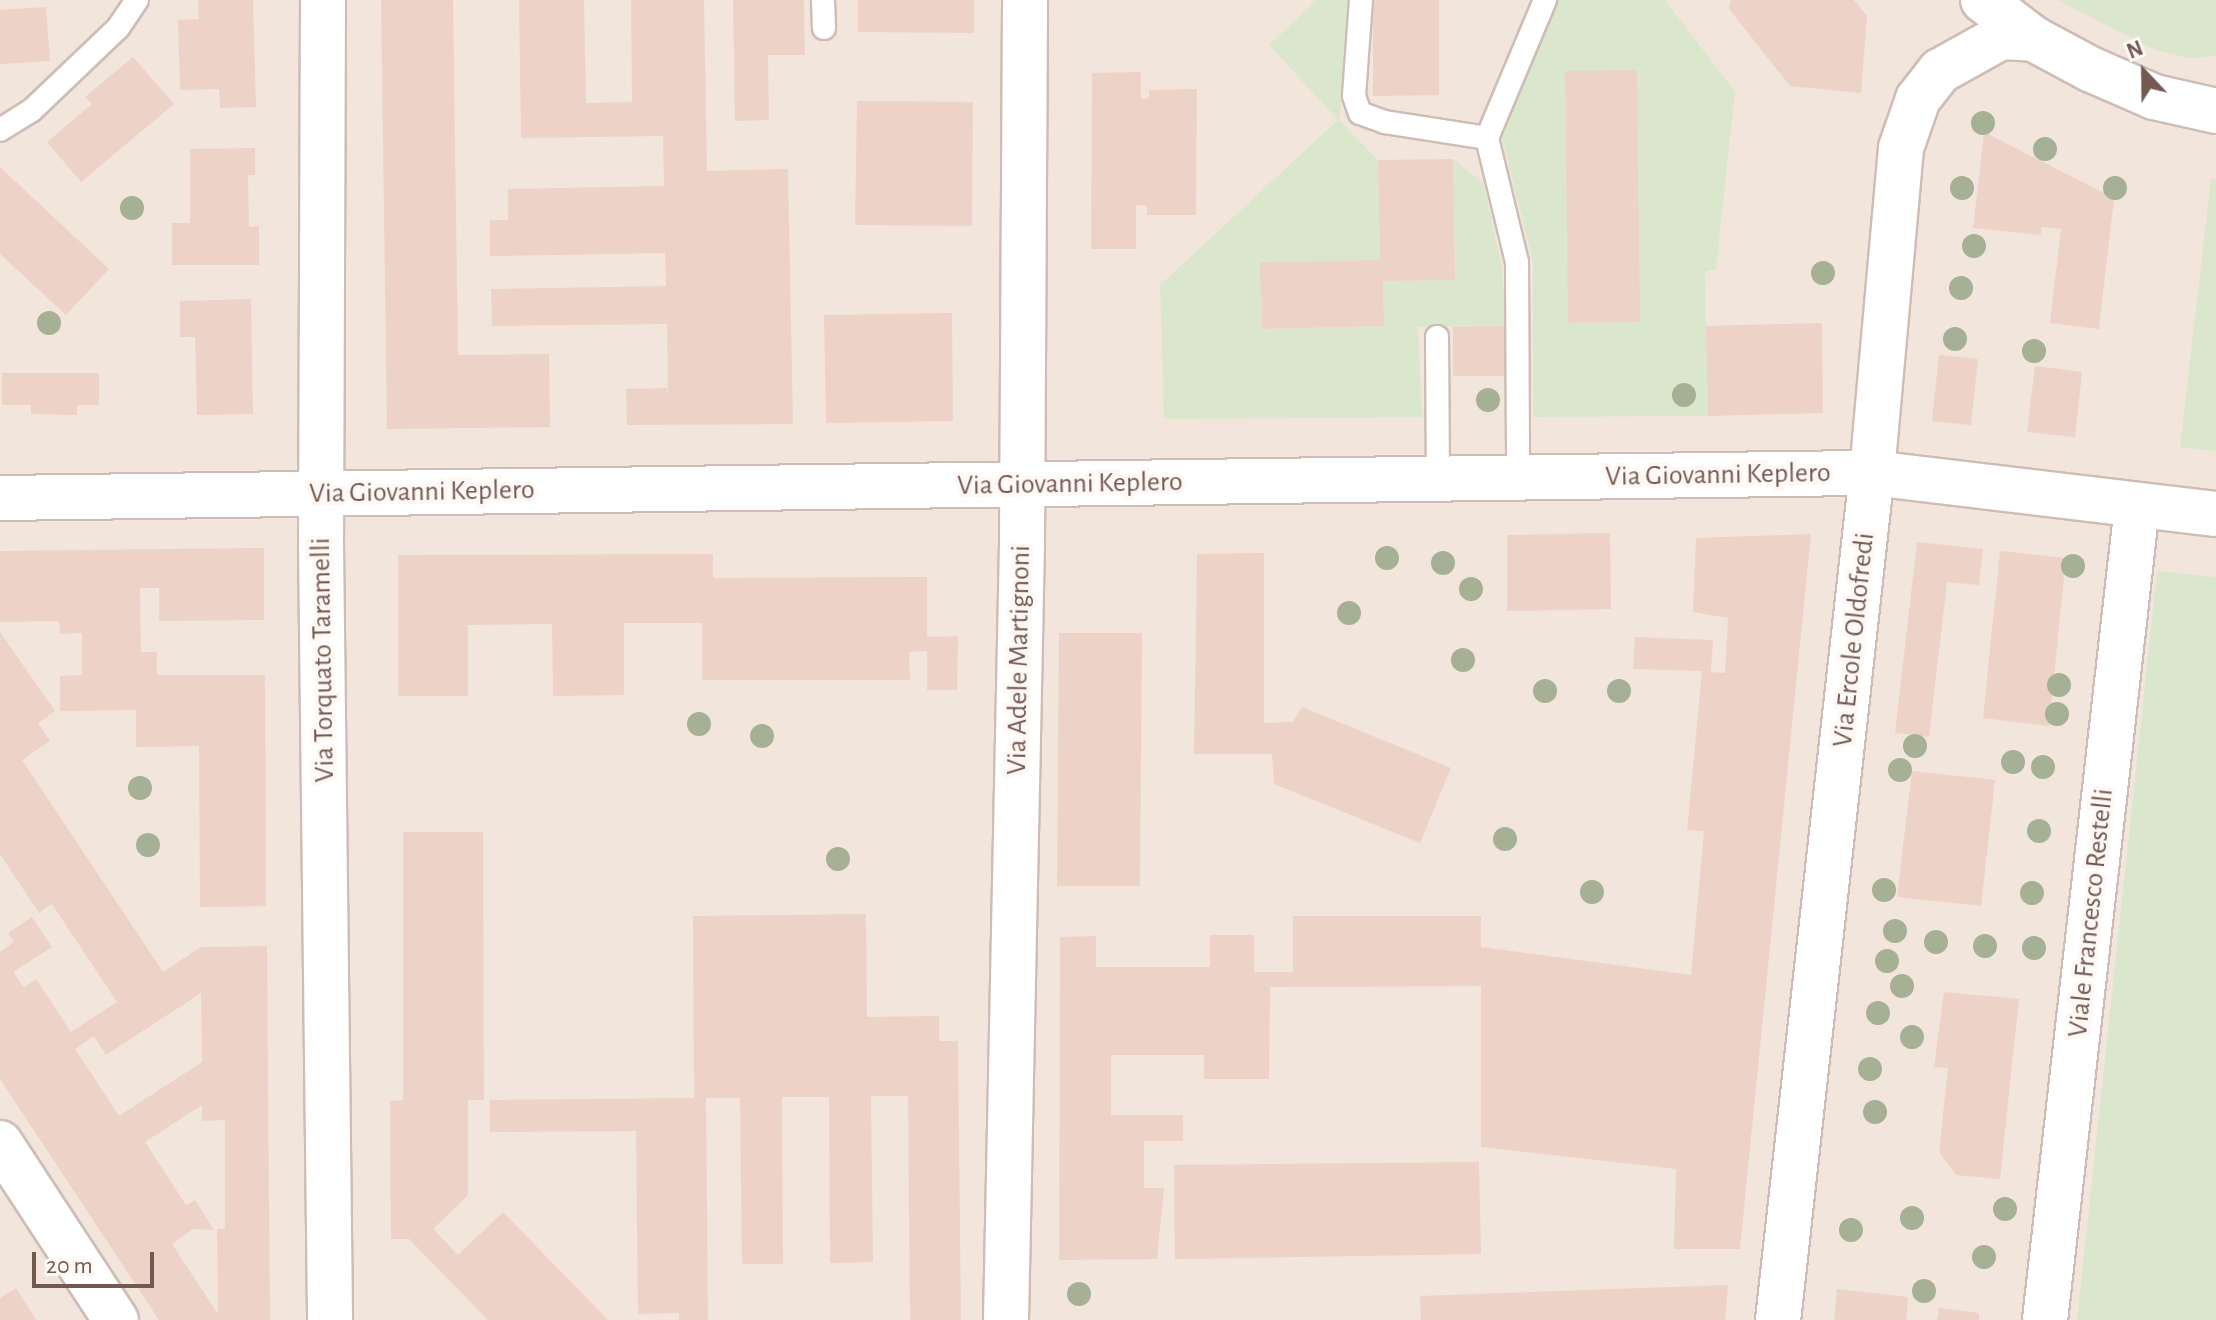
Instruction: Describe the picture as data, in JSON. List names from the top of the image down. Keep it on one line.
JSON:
{"streets":{"street":["Via Giovanni Keplero","Via Ercole Oldofredi","Via Torquato Taramelli","Via Adele Martignoni","Viale Francesco Restelli"]},"crossings":[["Via Giovanni Keplero","Via Ercole Oldofredi"],["Via Giovanni Keplero","Via Torquato Taramelli"],["Via Giovanni Keplero","Via Adele Martignoni"],["Via Giovanni Keplero","Viale Francesco Restelli"]],"scale_bar":"20 m","north":"top"}
